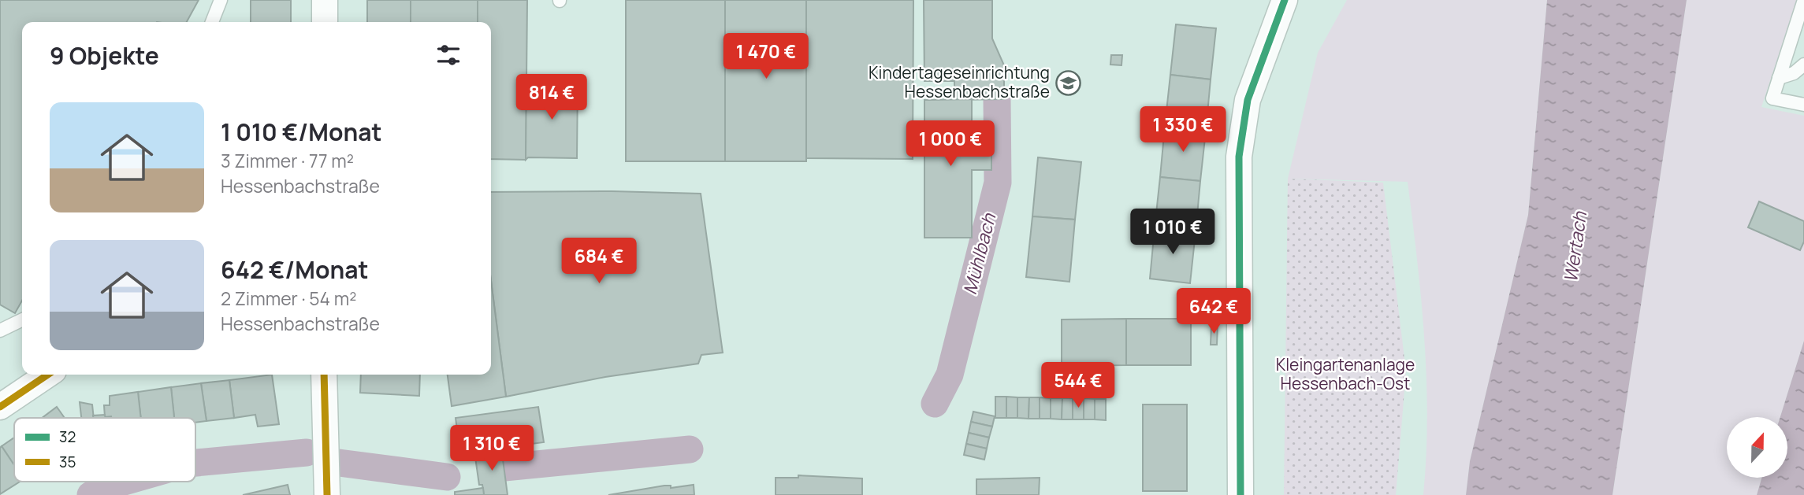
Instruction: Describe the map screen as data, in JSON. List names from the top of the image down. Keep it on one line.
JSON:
{"water":["Wertach","Mühlbach"],"parks":["Kleingartenanlage Hessenbach-Ost"],"places":{"school or university":["Kindertageseinrichtung Hessenbachstraße"]},"lines":["transit line 32","transit line 35"],"legend":["32","35"],"north":"top","page":{"heading":"9 Objekte","price":["1 470 €","814 €","1 330 €","1 000 €","1 010 €","684 €","642 €","544 €","1 310 €"],"list":[{"name":"1 010 €/Monat","note":"3 Zimmer · 77 m² · Hessenbachstraße"},{"name":"642 €/Monat","note":"2 Zimmer · 54 m² · Hessenbachstraße"}]}}
